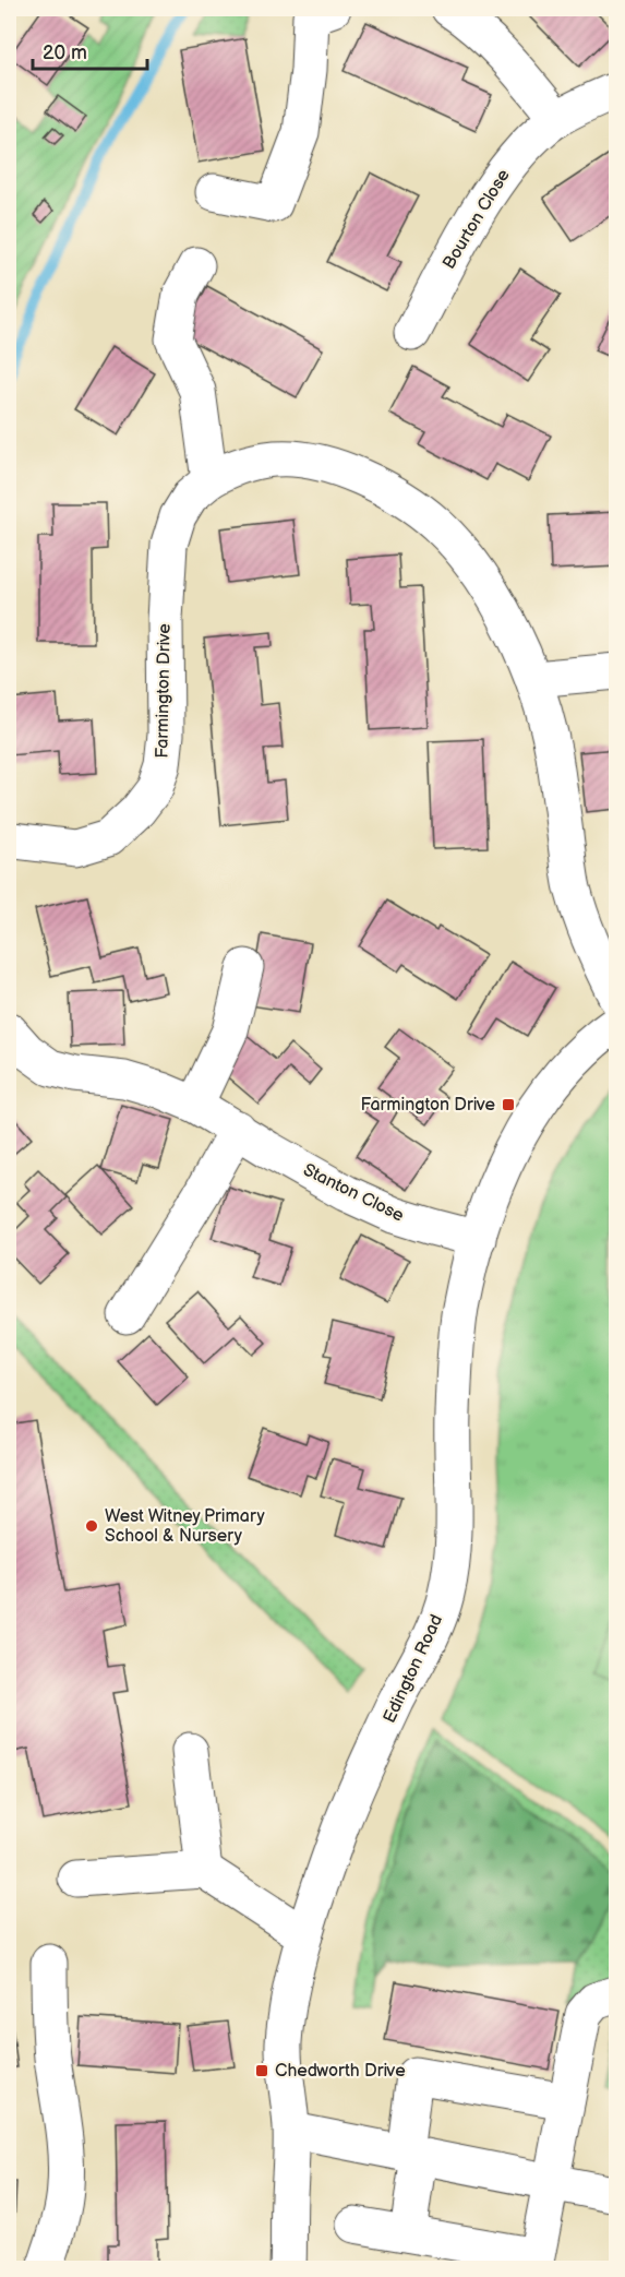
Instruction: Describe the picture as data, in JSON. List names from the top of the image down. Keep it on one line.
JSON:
{"streets":{"street":["Bourton Close","Farmington Drive","Stanton Close","Edington Road"]},"crossings":[["Stanton Close","Edington Road"]],"places":{"transit":["Farmington Drive","Chedworth Drive"],"other":["West Witney Primary School & Nursery"]},"scale_bar":"20 m"}
